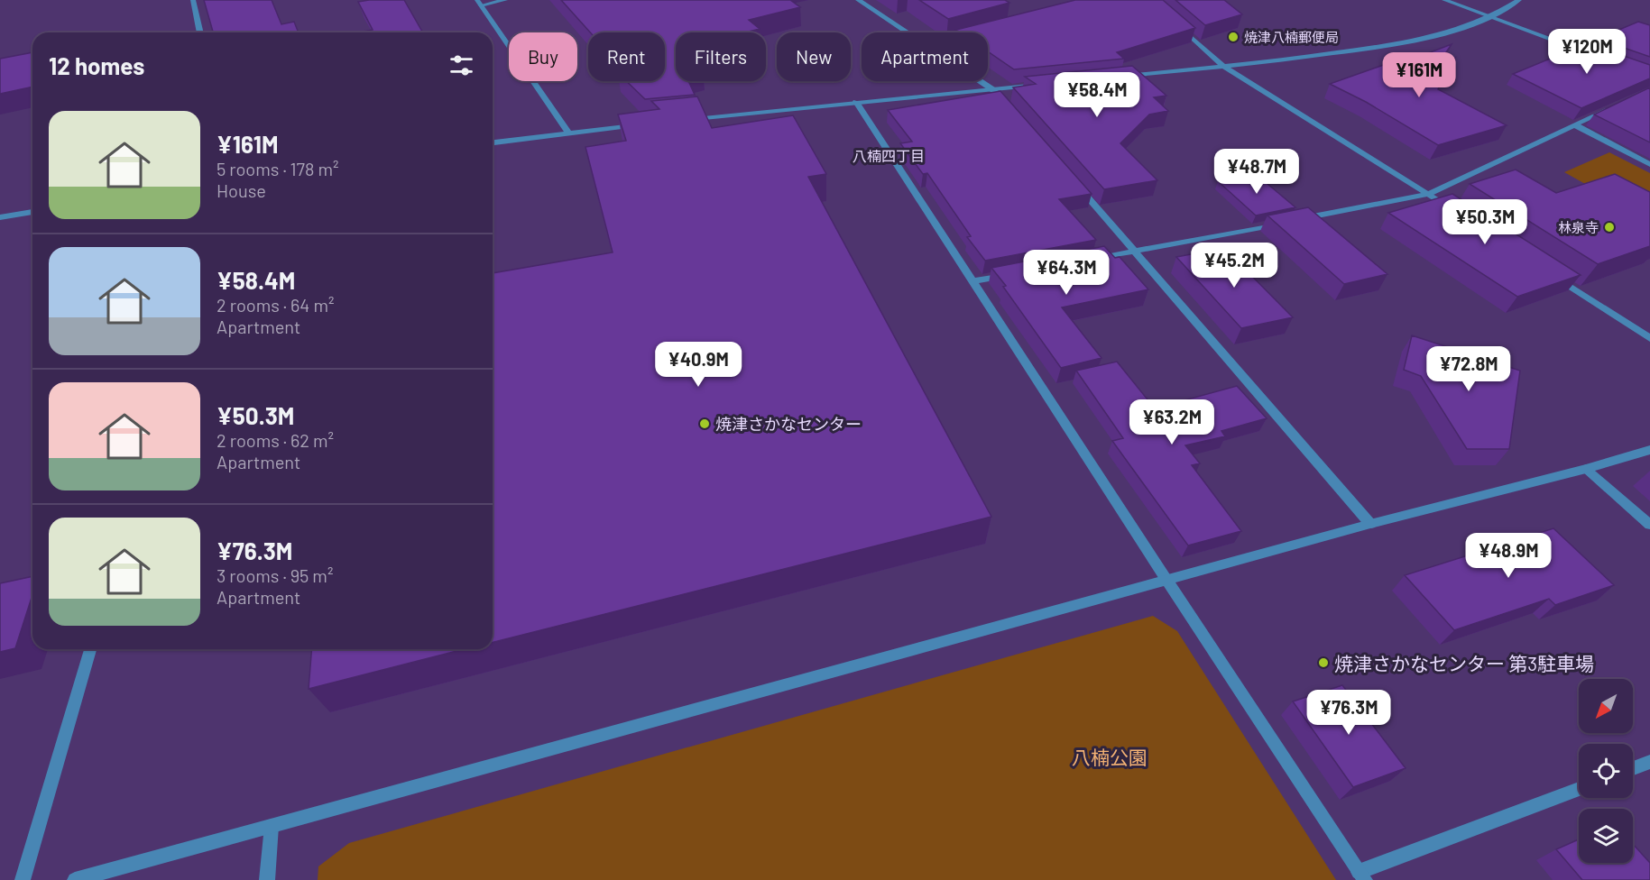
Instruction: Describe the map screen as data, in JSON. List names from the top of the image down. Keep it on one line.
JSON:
{"districts":["八楠四丁目"],"parks":["八楠公園"],"places":["焼津八楠郵便局","林泉寺","焼津さかなセンター","焼津さかなセンター 第3駐車場"],"north":"bottom left","page":{"price":["¥120M","¥161M","¥58.4M","¥48.7M","¥50.3M","¥45.2M","¥64.3M","¥40.9M","¥72.8M","¥63.2M","¥48.9M","¥76.3M"],"chip":["Buy","Rent","Filters","New","Apartment"],"heading":"12 homes","list":[{"name":"¥161M","note":"5 rooms · 178 m² · House"},{"name":"¥58.4M","note":"2 rooms · 64 m² · Apartment"},{"name":"¥50.3M","note":"2 rooms · 62 m² · Apartment"},{"name":"¥76.3M","note":"3 rooms · 95 m² · Apartment"}]}}
